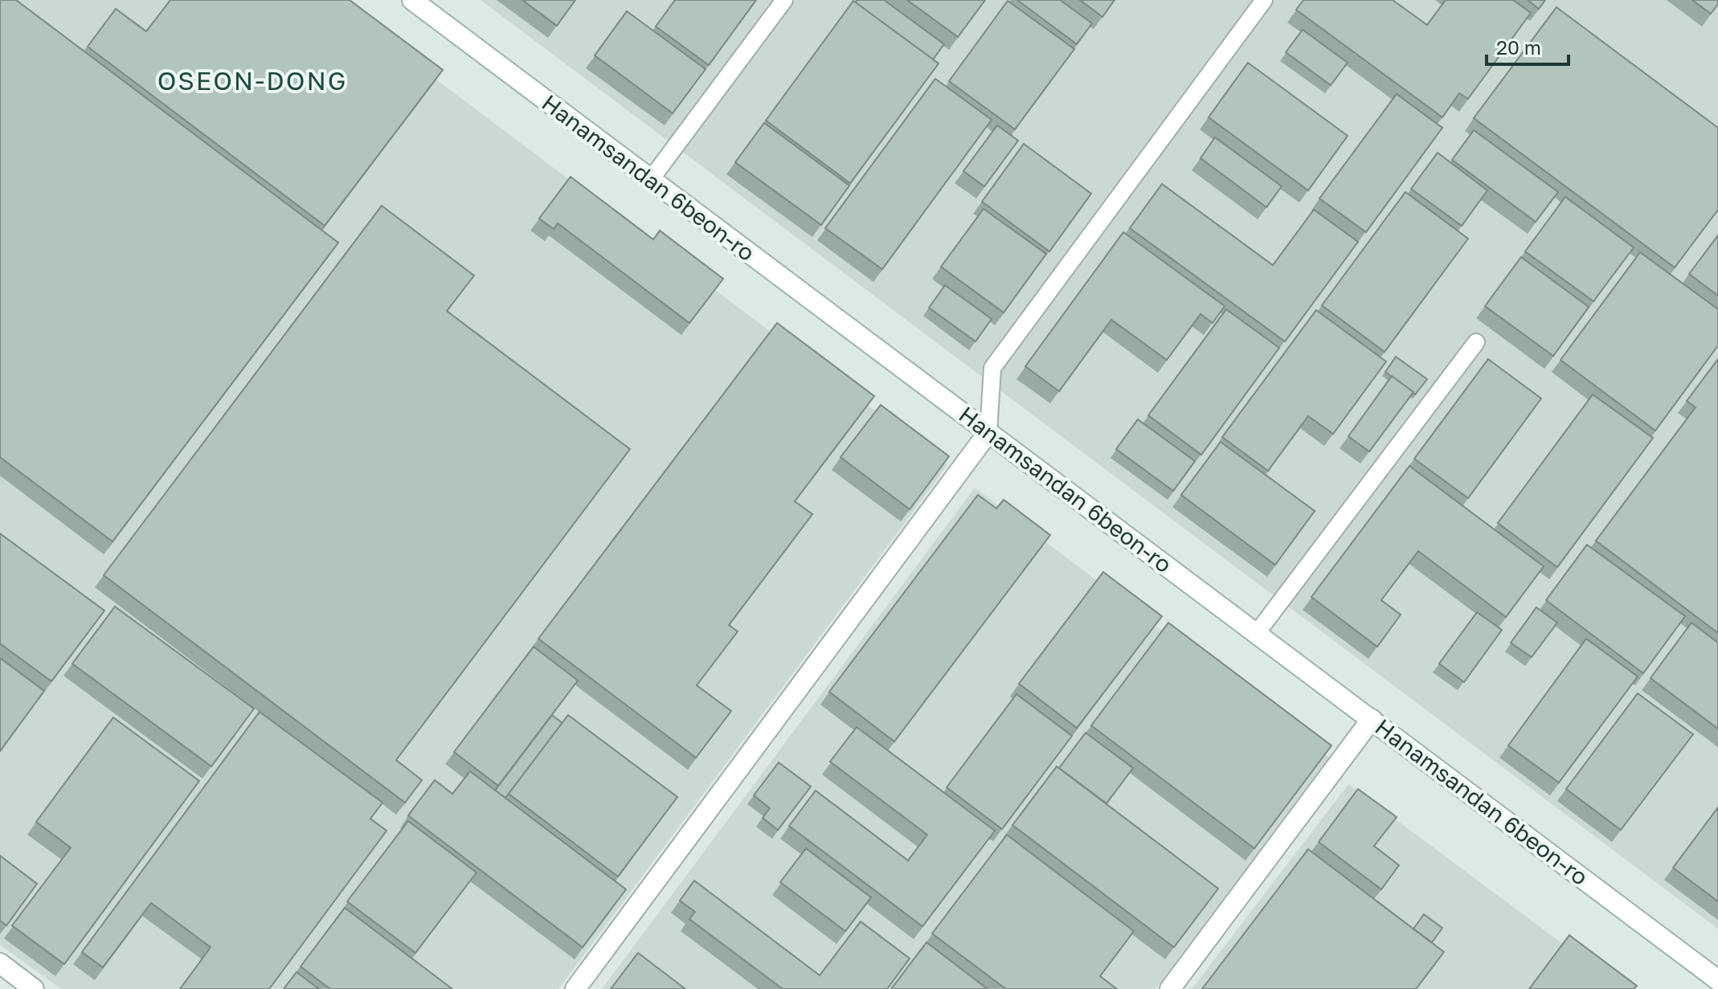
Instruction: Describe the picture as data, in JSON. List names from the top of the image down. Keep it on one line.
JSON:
{"streets":{"street":["Hanamsandan 6beon-ro"]},"districts":["OSEON-DONG"],"scale_bar":"20 m"}
